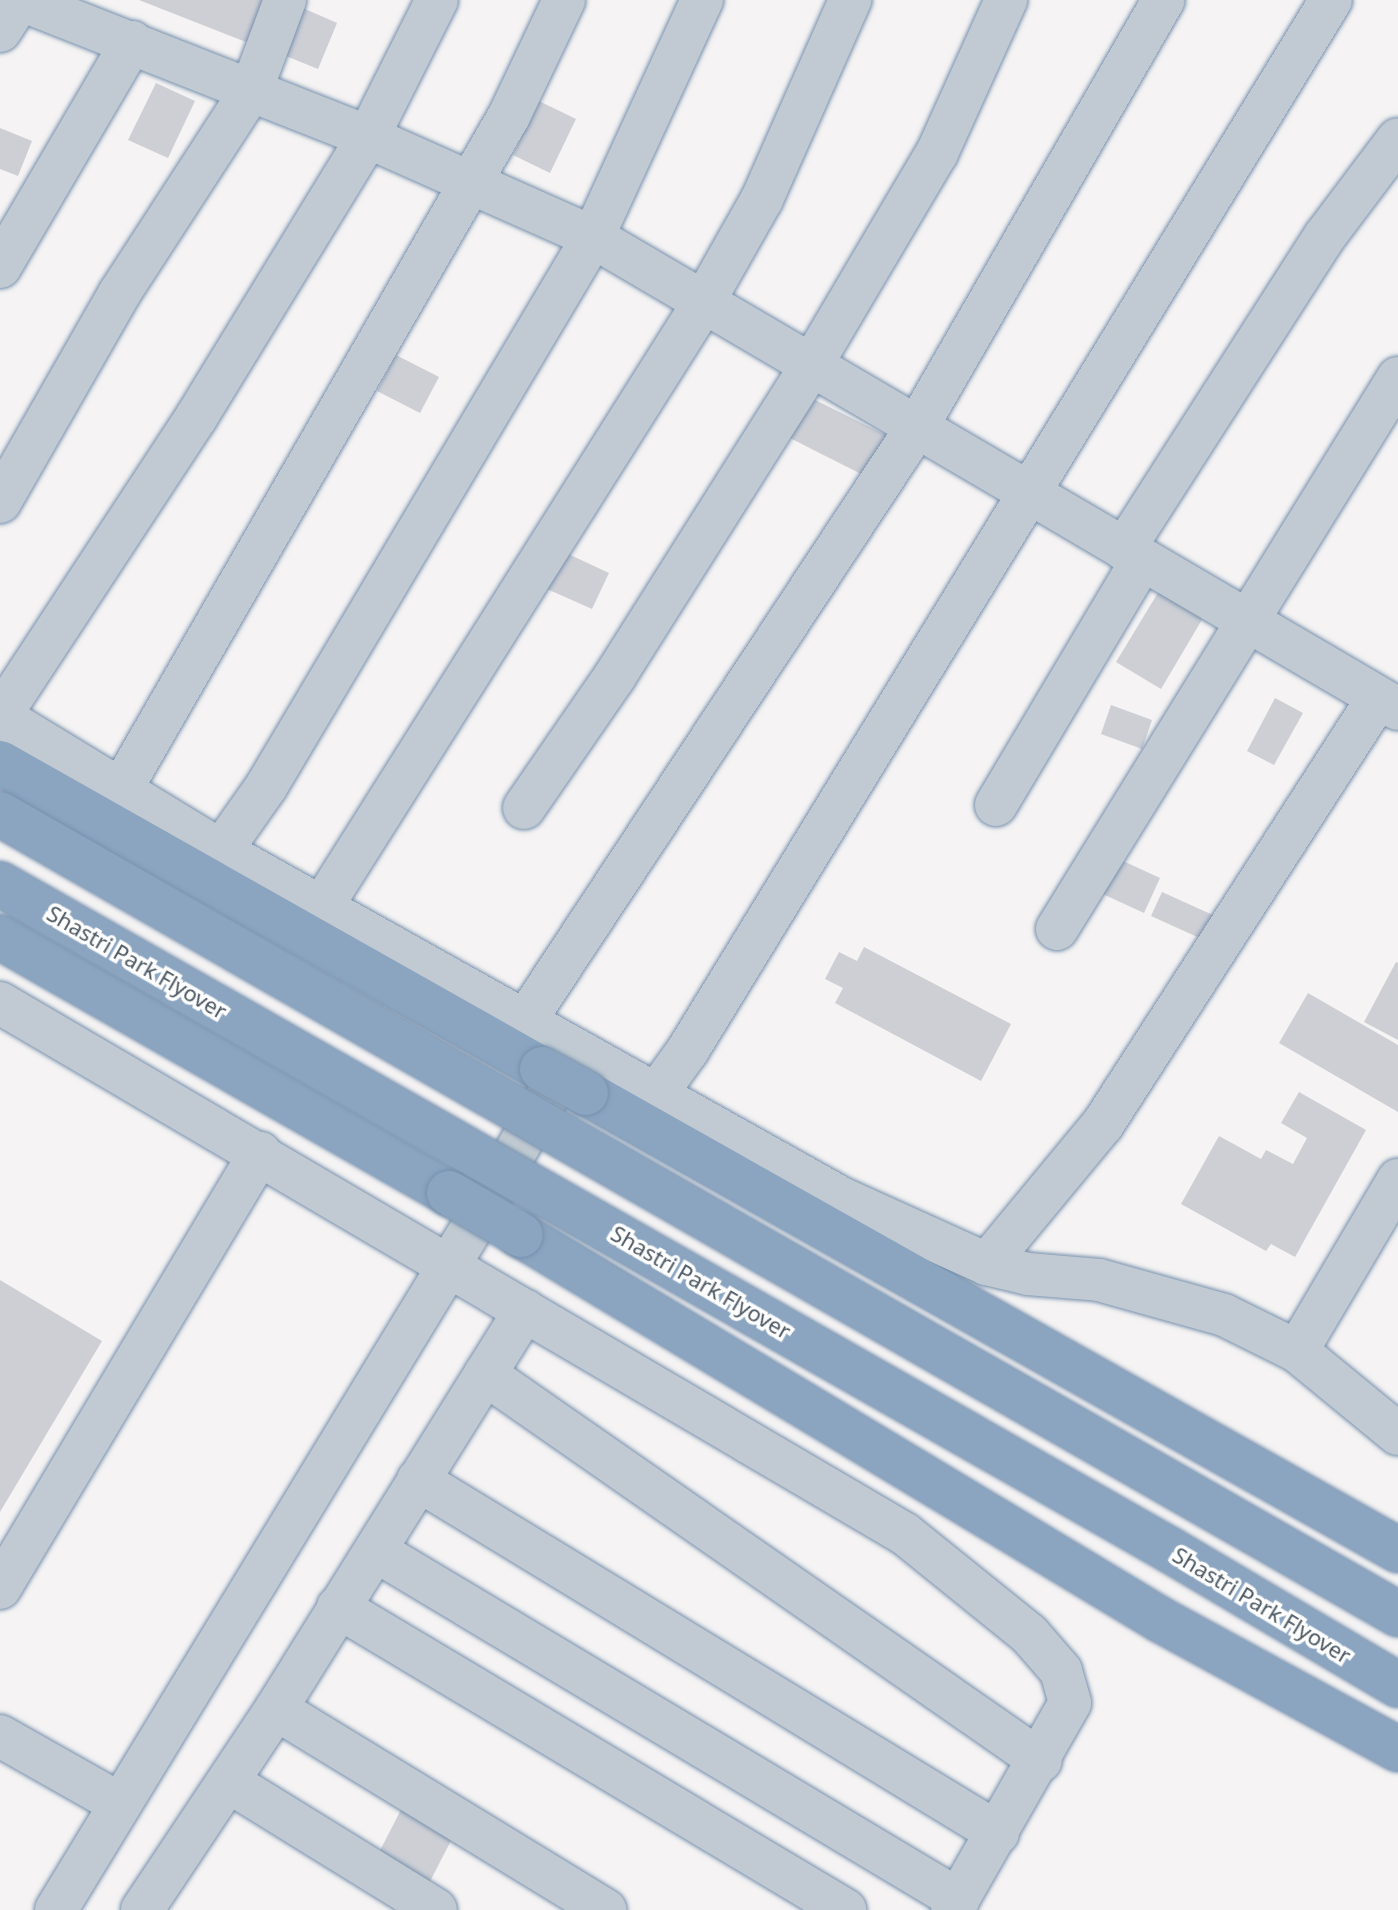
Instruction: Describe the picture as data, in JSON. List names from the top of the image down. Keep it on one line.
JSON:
{"streets":{"highway":["Shastri Park Flyover"]}}
